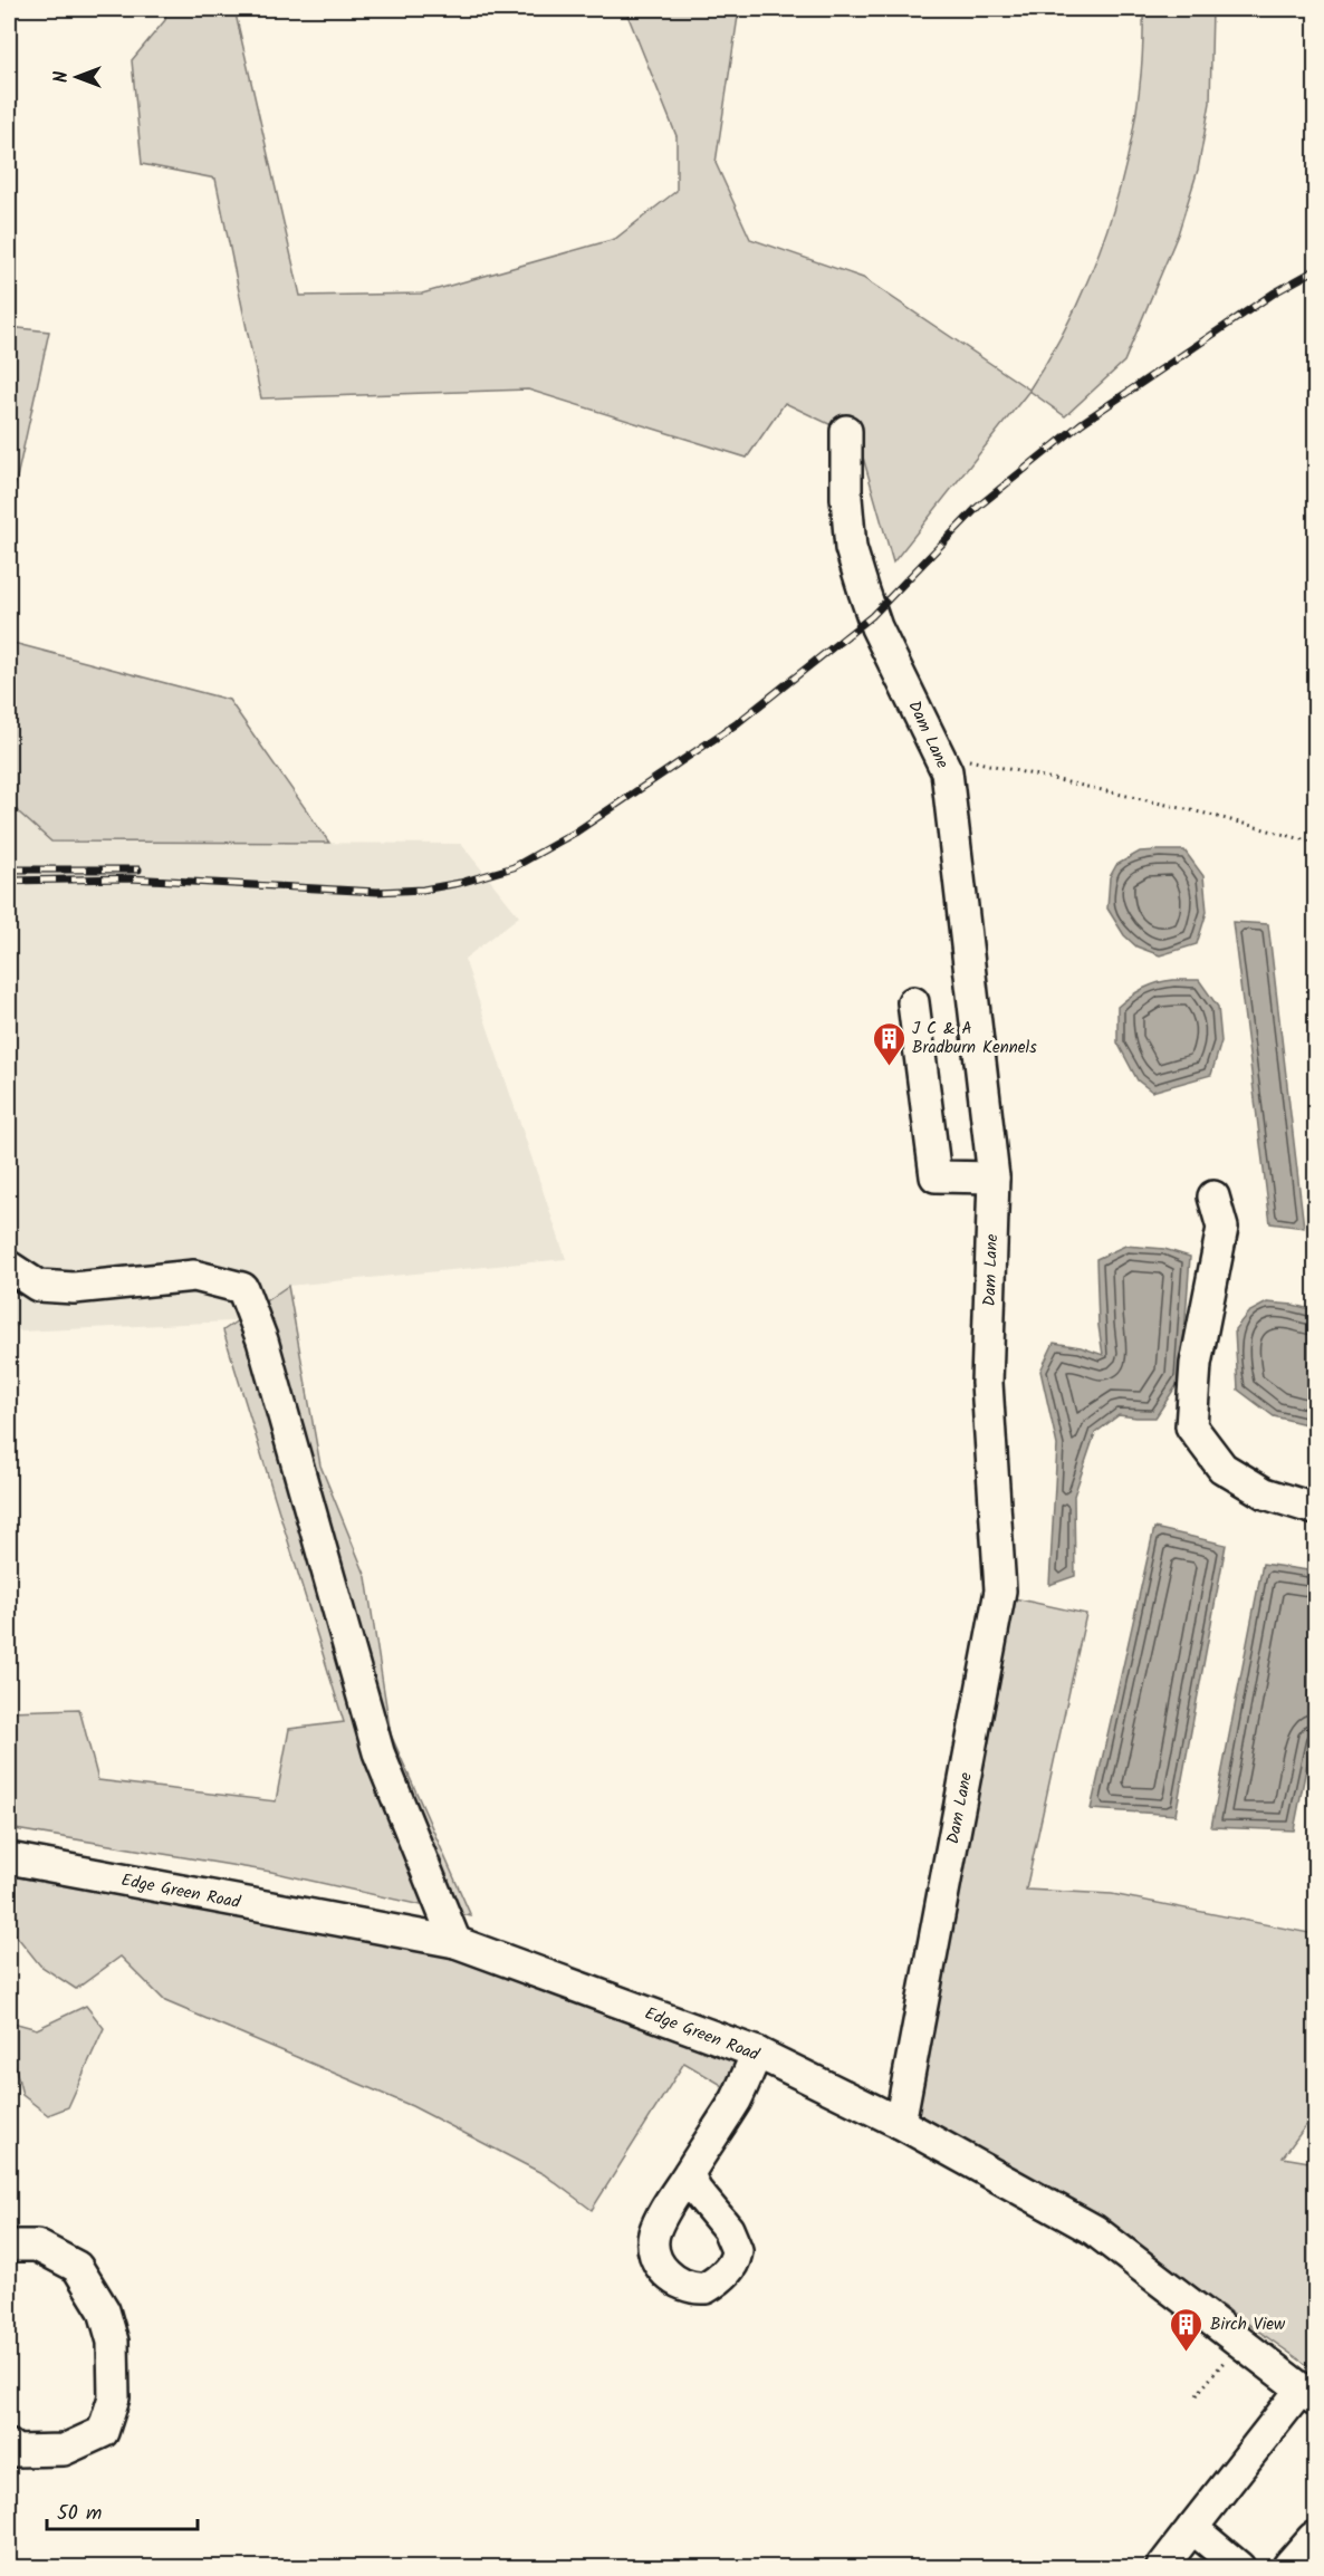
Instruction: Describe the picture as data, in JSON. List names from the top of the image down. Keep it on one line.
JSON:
{"streets":{"street":["Dam Lane","Edge Green Road"]},"crossings":[["Dam Lane","Edge Green Road"]],"places":{"building":["J C & A Bradburn Kennels","Birch View"]},"scale_bar":"50 m","north":"left"}
